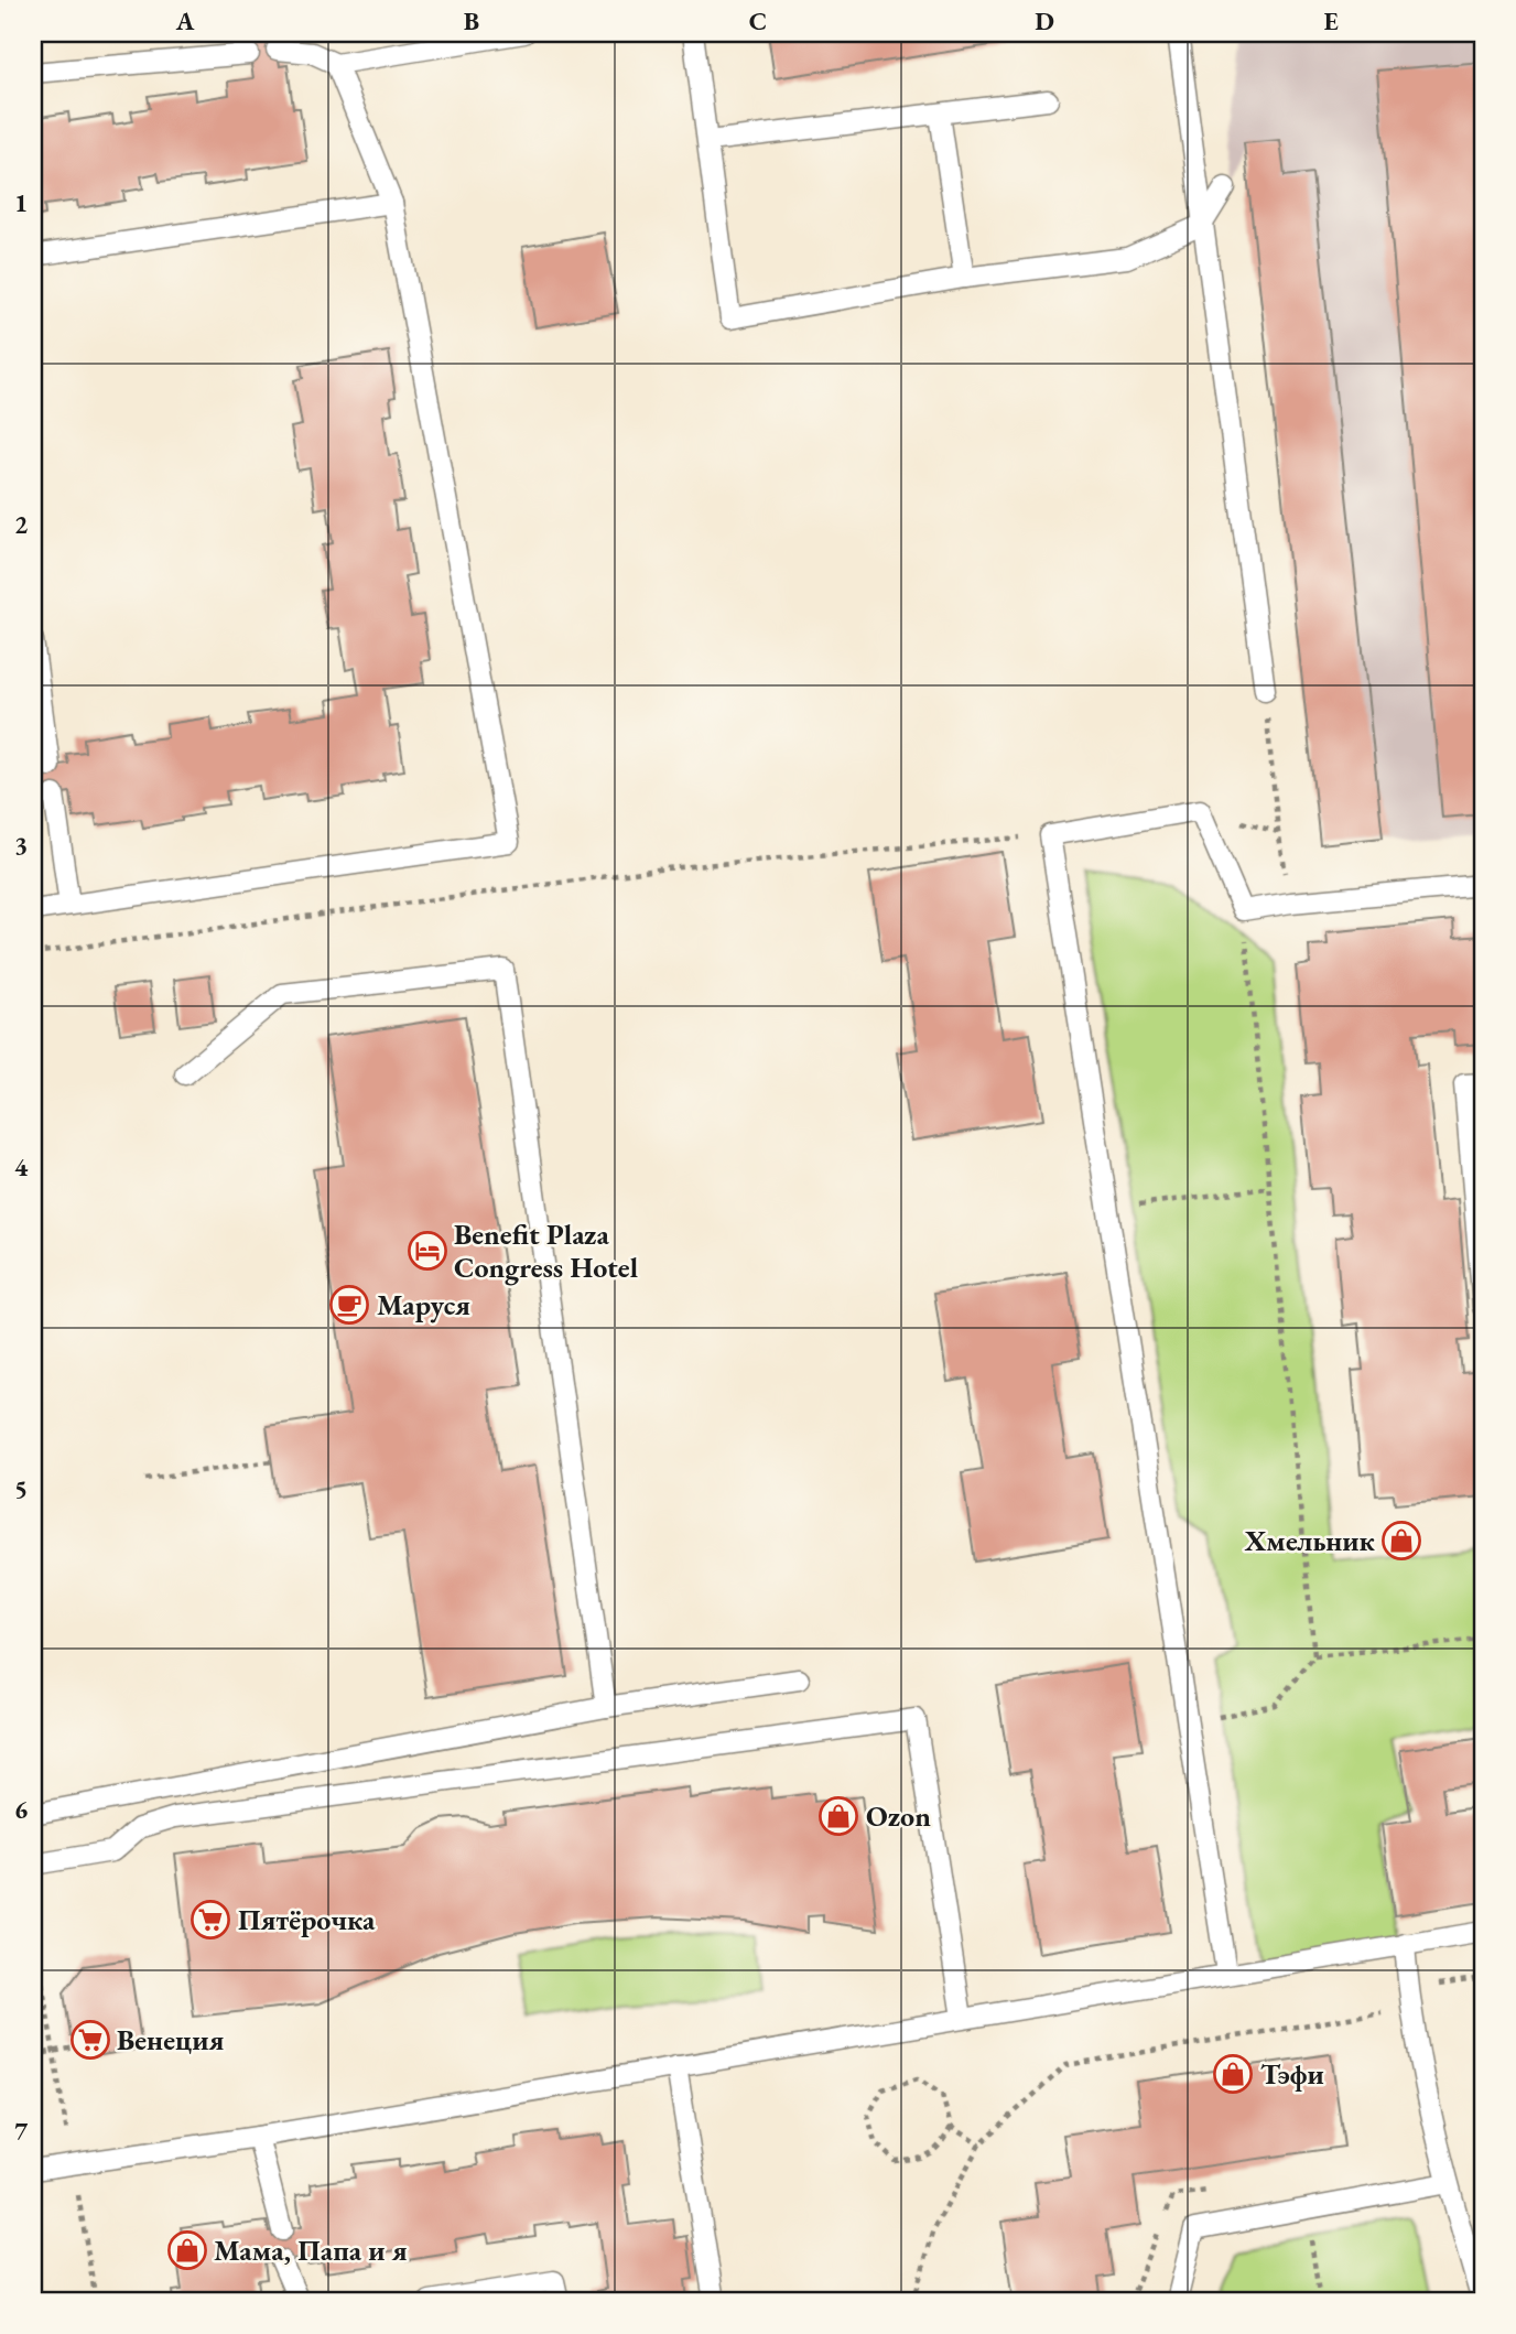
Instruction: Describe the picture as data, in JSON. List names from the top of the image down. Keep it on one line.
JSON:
{"places":{"hotel":["Benefit Plaza Congress Hotel"],"cafe":["Маруся"],"shop":["Хмельник","Ozon","Тэфи","Мама, Папа и я"],"supermarket":["Пятёрочка","Венеция"]},"grid":{"columns":["A","B","C","D","E"],"rows":["1","2","3","4","5","6","7"]}}
